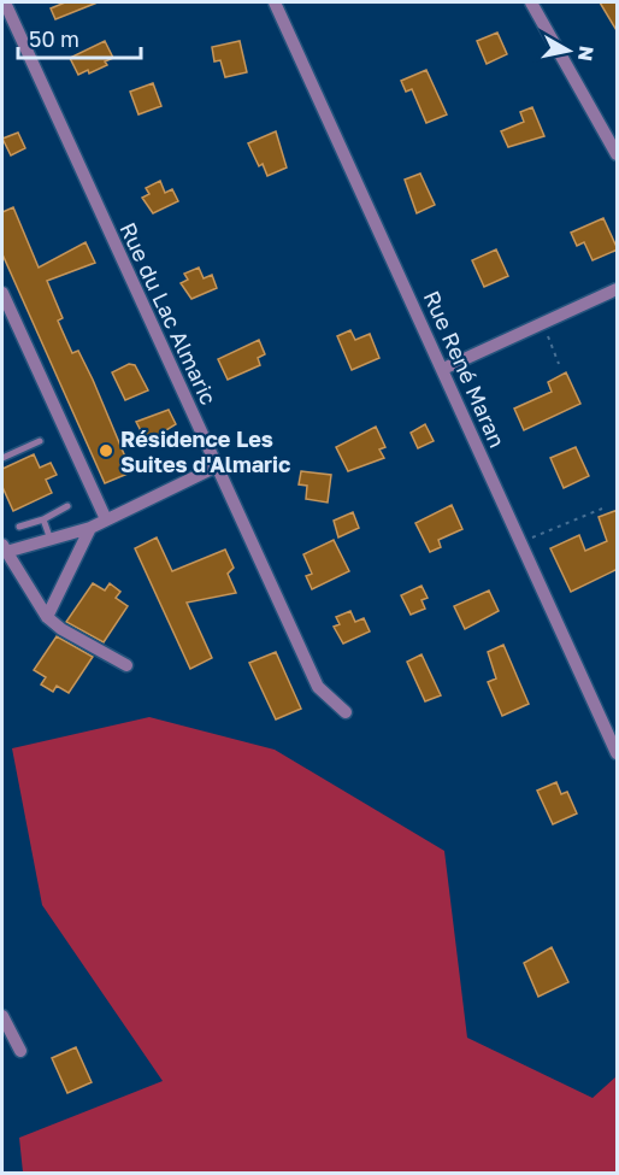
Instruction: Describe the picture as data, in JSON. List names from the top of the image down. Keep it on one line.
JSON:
{"streets":{"street":["Rue du Lac Almaric","Rue René Maran"]},"places":["Résidence Les Suites d'Almaric"],"scale_bar":"50 m","north":"right"}
